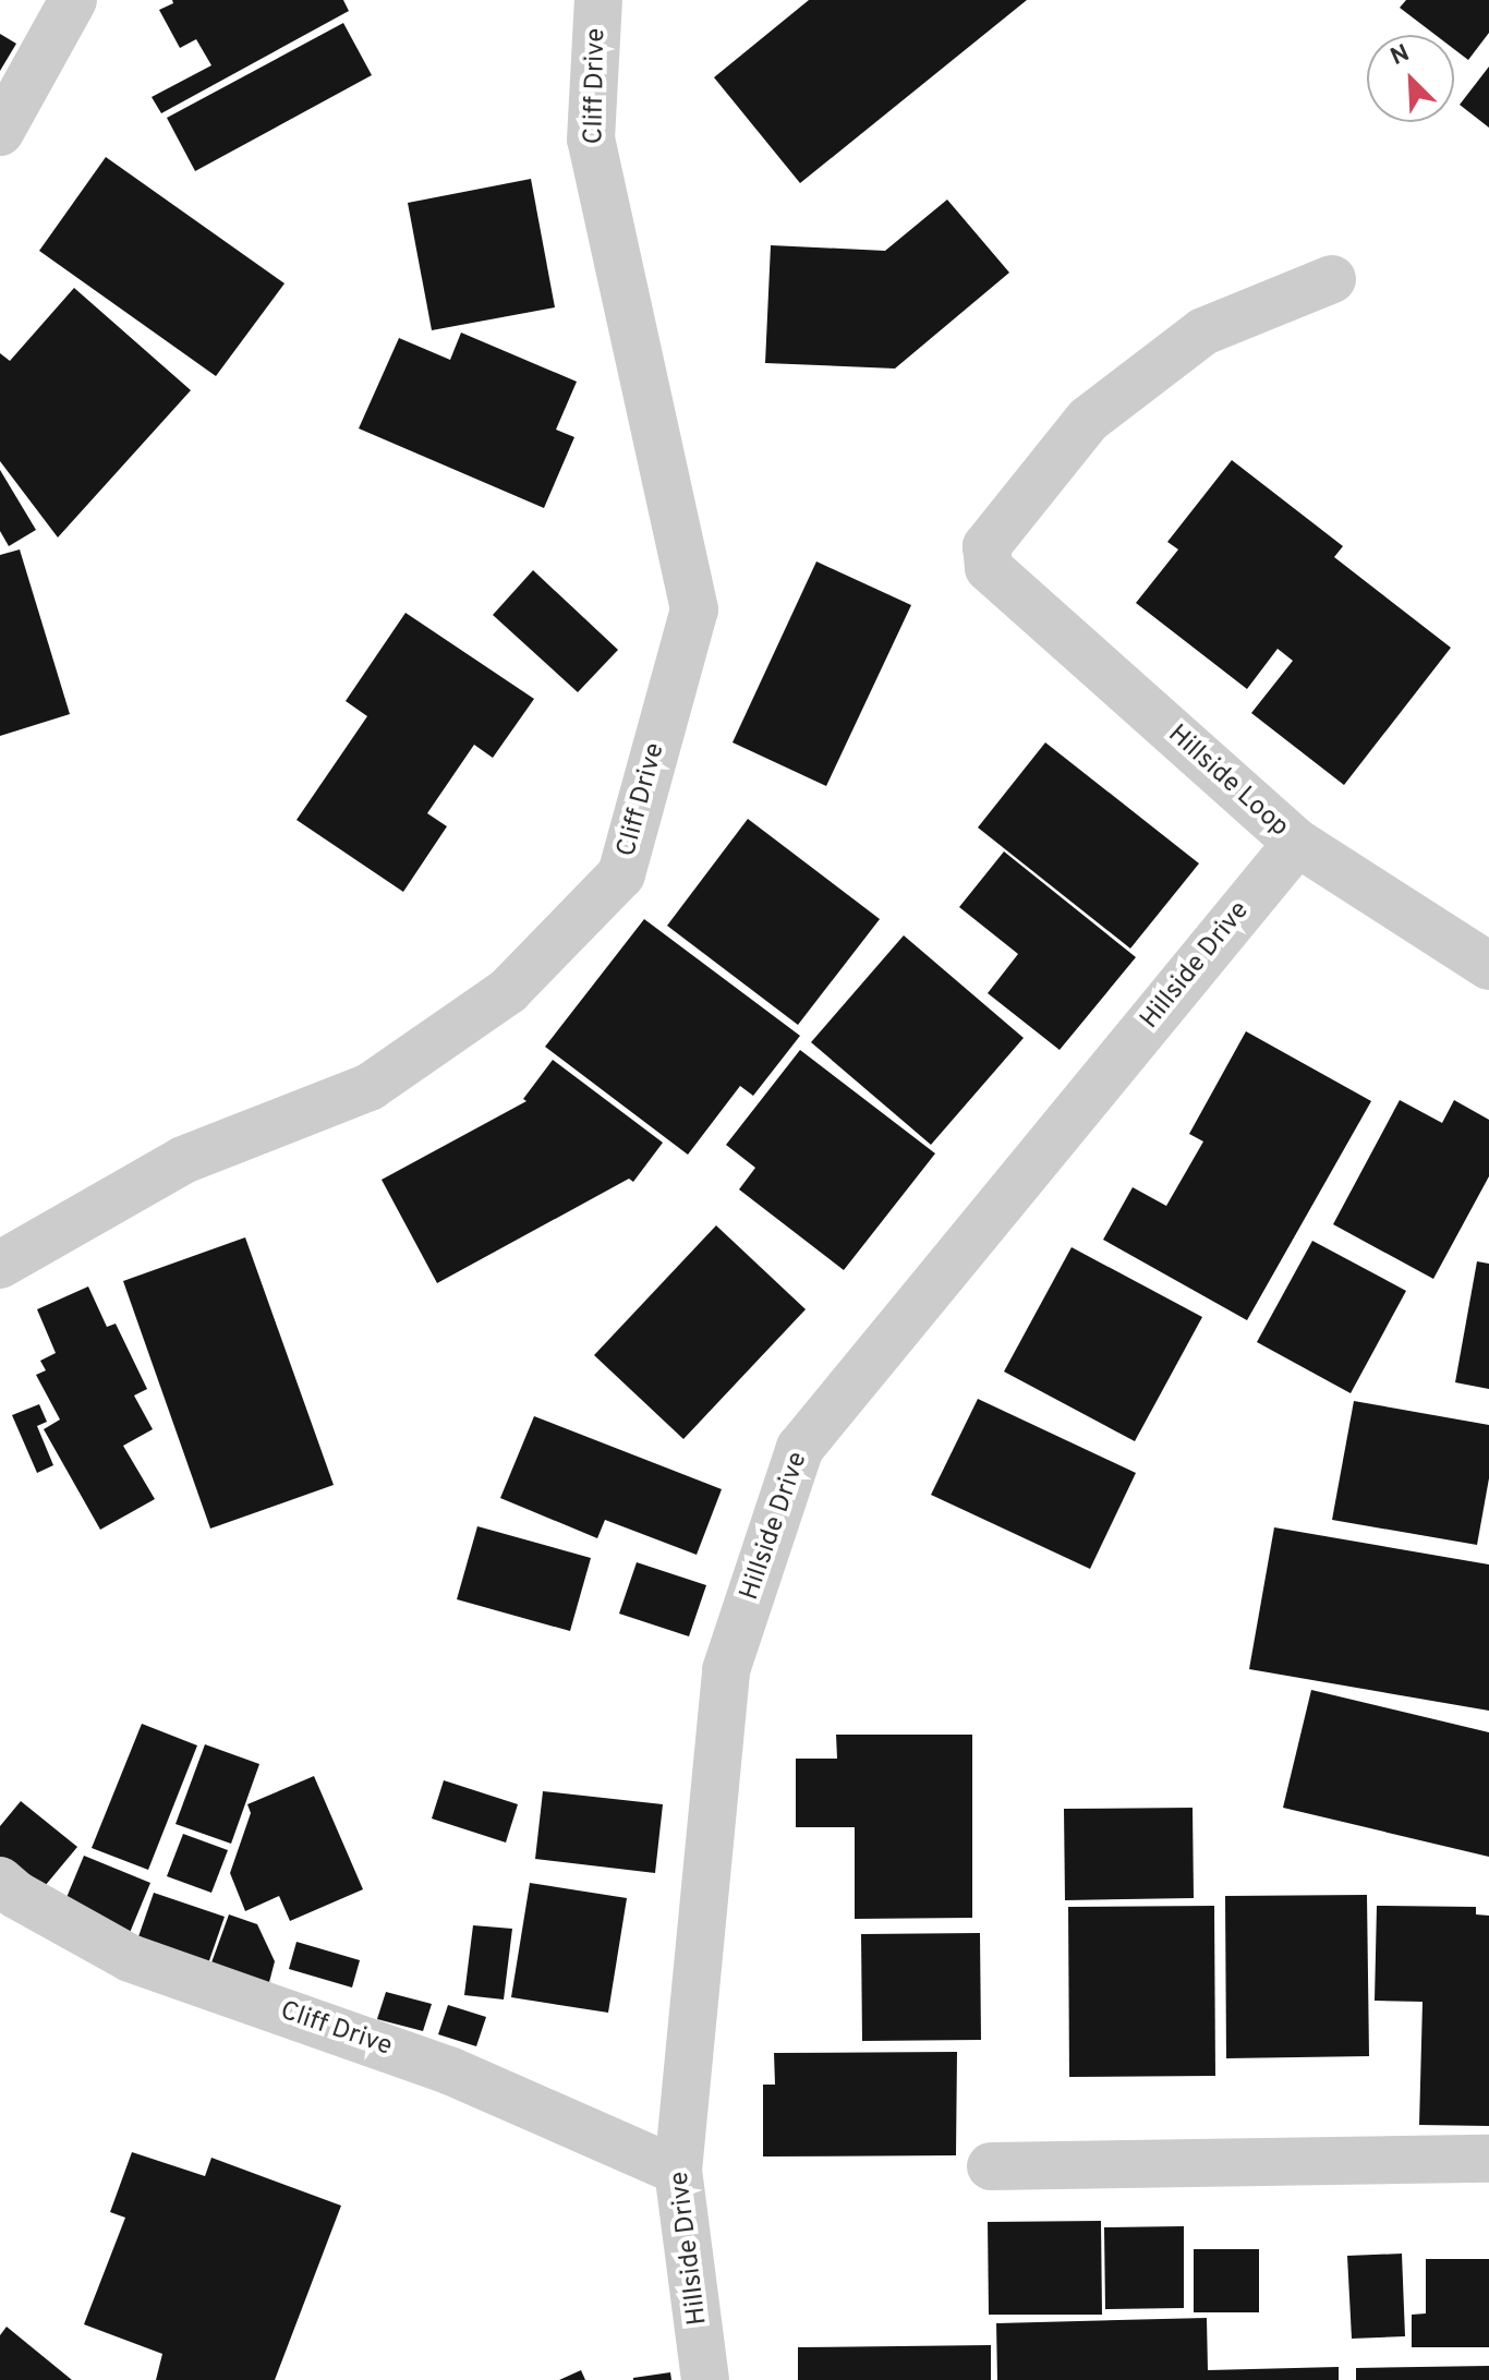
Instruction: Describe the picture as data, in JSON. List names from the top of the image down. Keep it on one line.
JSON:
{"streets":{"street":["Cliff Drive","Hillside Loop","Hillside Drive"]},"crossings":[["Cliff Drive","Hillside Drive"],["Hillside Loop","Hillside Drive"]],"north":"top left"}
